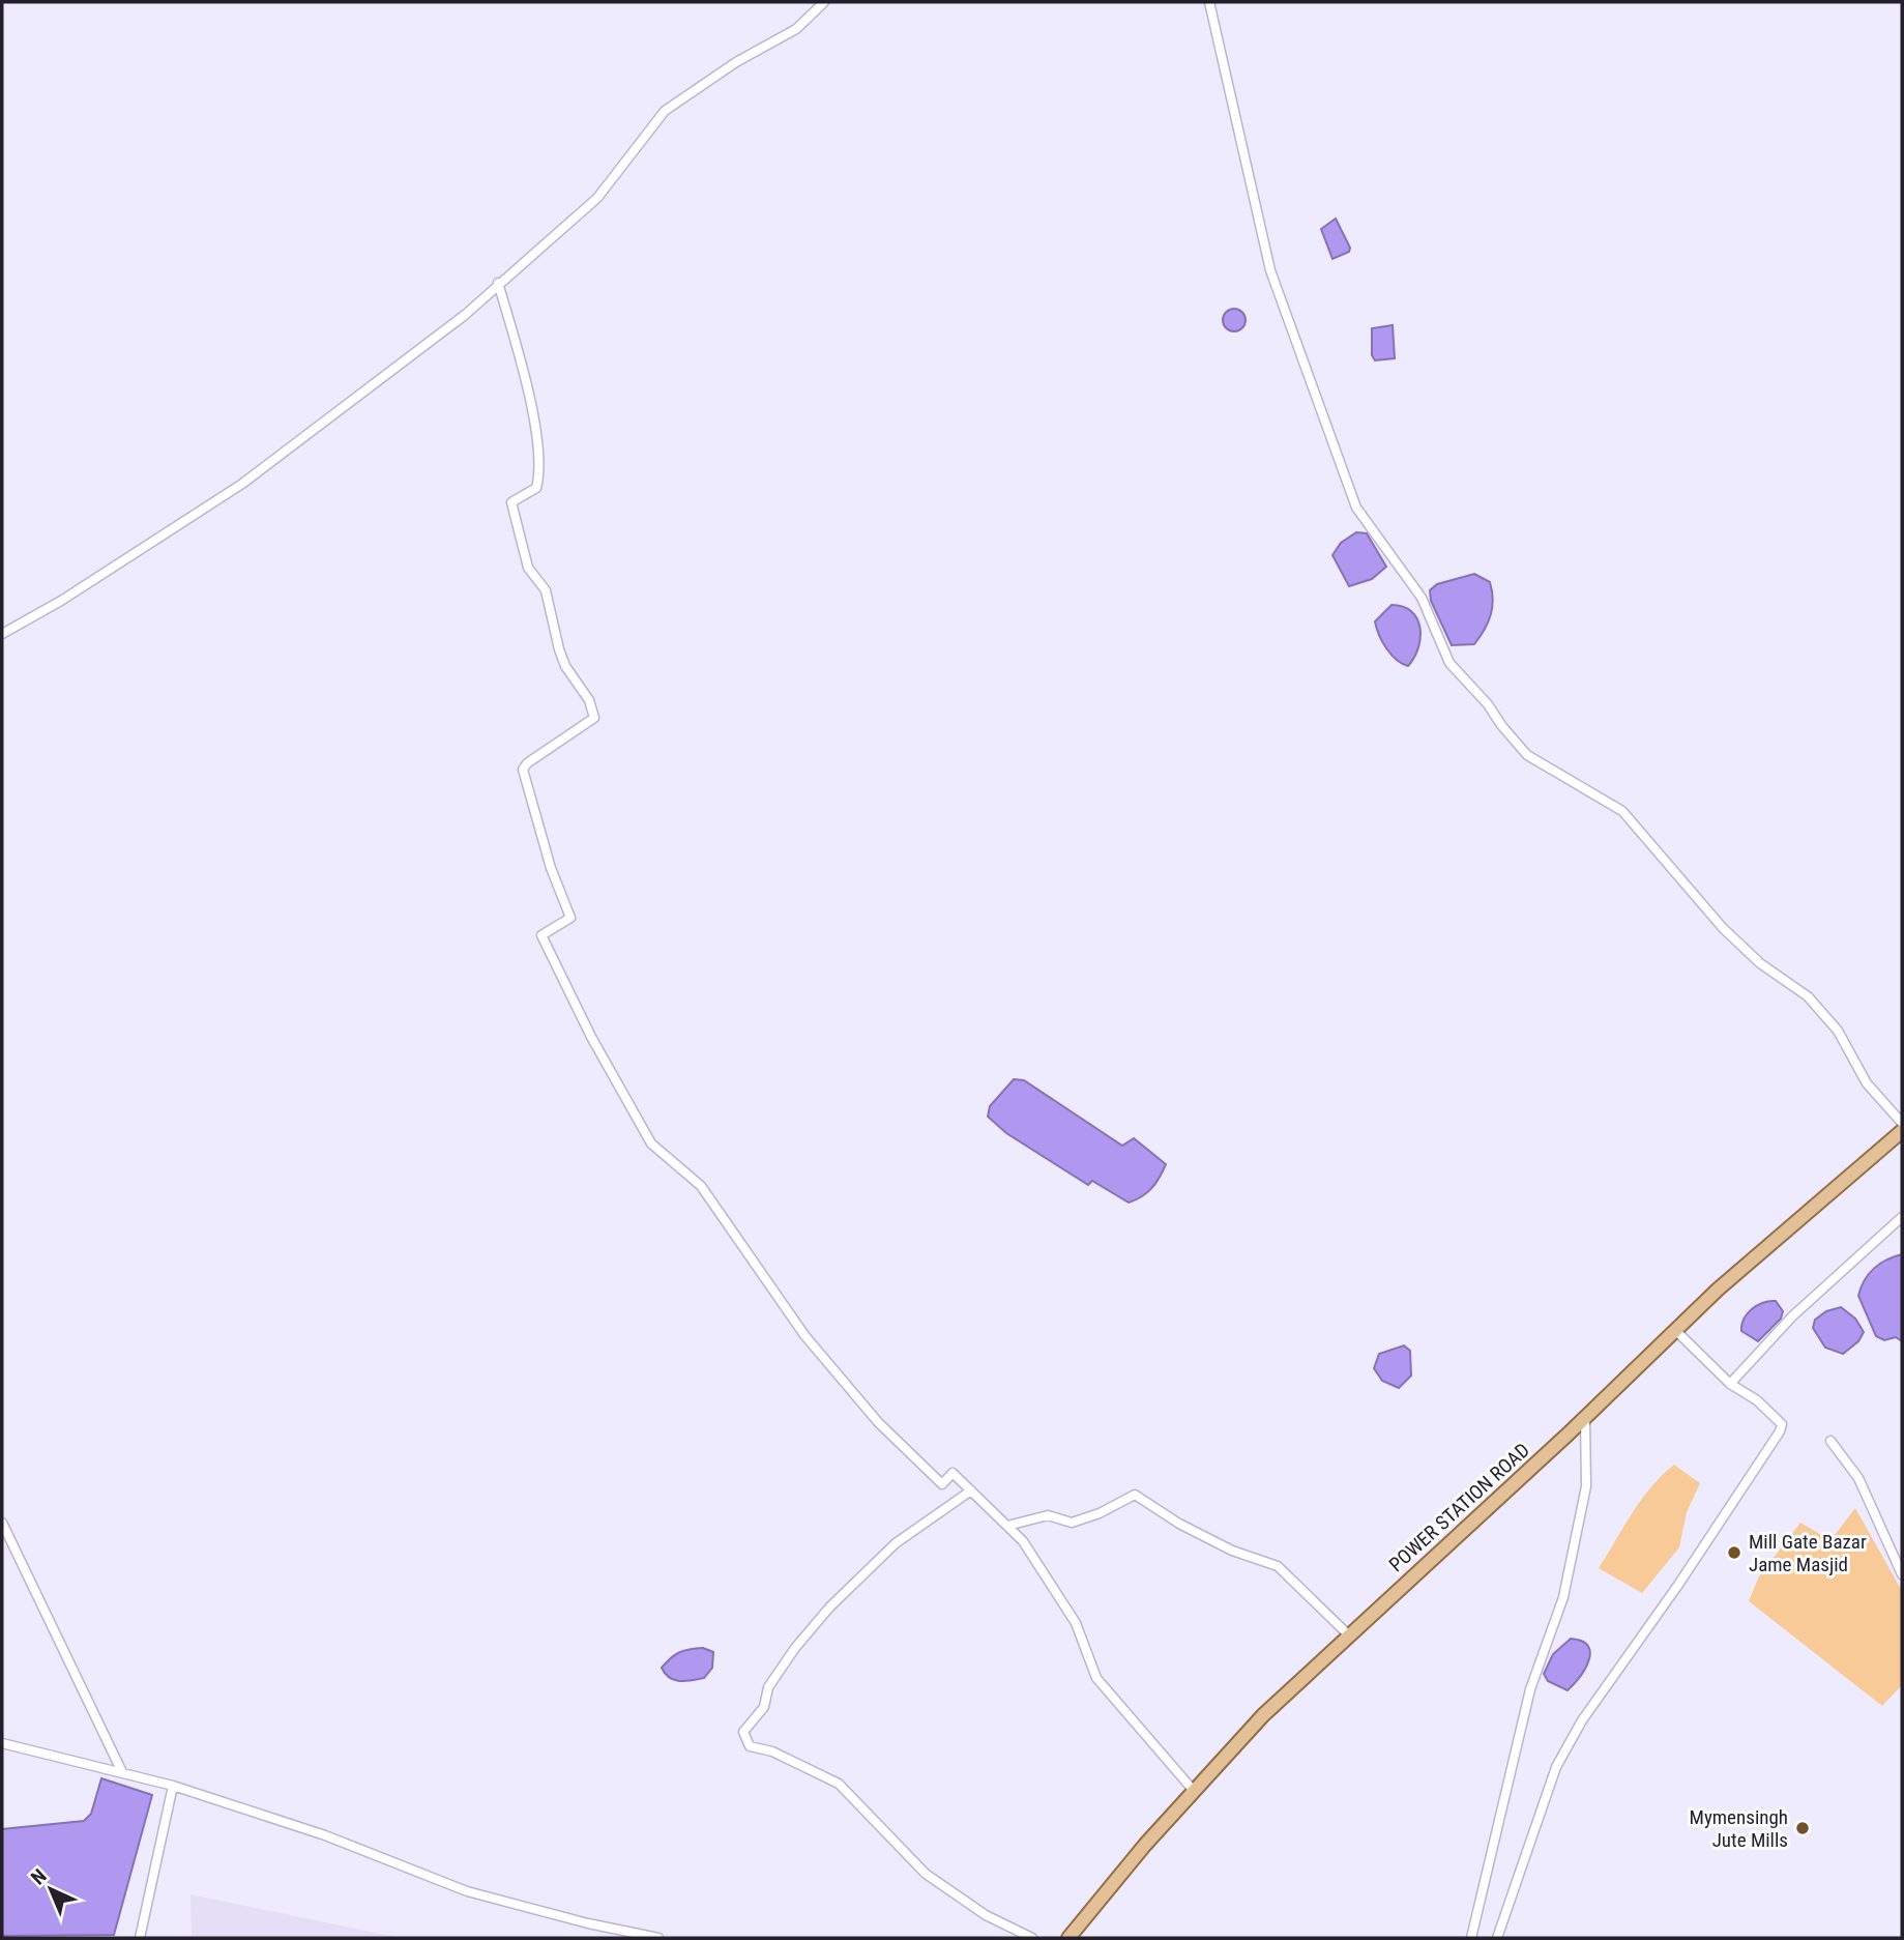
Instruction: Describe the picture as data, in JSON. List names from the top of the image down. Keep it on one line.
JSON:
{"streets":{"main road":["POWER STATION ROAD"]},"places":["Mill Gate Bazar Jame Masjid","Mymensingh Jute Mills"],"north":"top left"}
